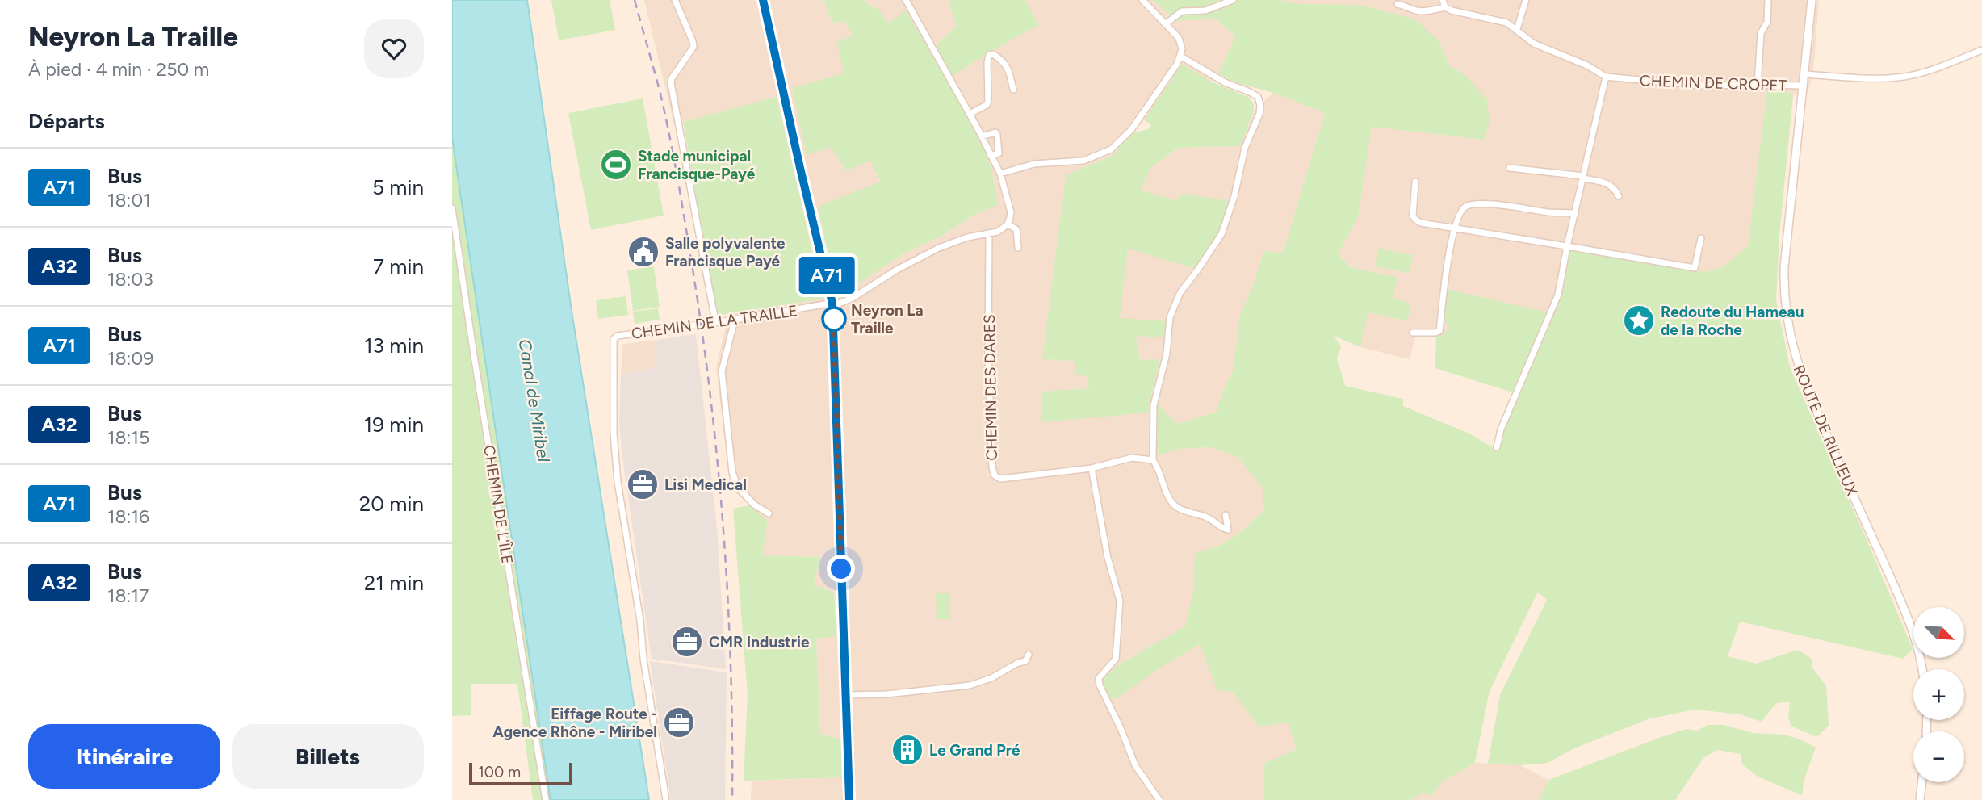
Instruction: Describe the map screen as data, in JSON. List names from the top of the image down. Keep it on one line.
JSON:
{"streets":{"street":["CHEMIN DE CROPET","CHEMIN DE LA TRAILLE","CHEMIN DES DARES","ROUTE DE RILLIEUX","CHEMIN DE L'ÎLE"]},"crossings":[["CHEMIN DE CROPET","ROUTE DE RILLIEUX"],["CHEMIN DE LA TRAILLE","CHEMIN DES DARES"]],"water":["Canal de Miribel"],"places":{"sports":["Stade municipal Francisque-Payé"],"public building":["Salle polyvalente Francisque Payé"],"other":["Neyron La Traille"],"place":["Redoute du Hameau de la Roche"],"office":["Lisi Medical","CMR Industrie","Eiffage Route - Agence Rhône - Miribel"],"building":["Le Grand Pré"]},"lines":["bus line A71"],"scale_bar":"100 m","north":"bottom right","page":{"heading":[["Neyron La Traille","À pied · 4 min · 250 m"],"Départs"],"on_map":"A71","list":[{"mark":"A71","name":"Bus","note":"18:01","value":"5 min"},{"mark":"A32","name":"Bus","note":"18:03","value":"7 min"},{"mark":"A71","name":"Bus","note":"18:09","value":"13 min"},{"mark":"A32","name":"Bus","note":"18:15","value":"19 min"},{"mark":"A71","name":"Bus","note":"18:16","value":"20 min"},{"mark":"A32","name":"Bus","note":"18:17","value":"21 min"}],"map_buttons":["+","−"],"buttons":["Itinéraire","Billets"],"scale":"100 m"}}
